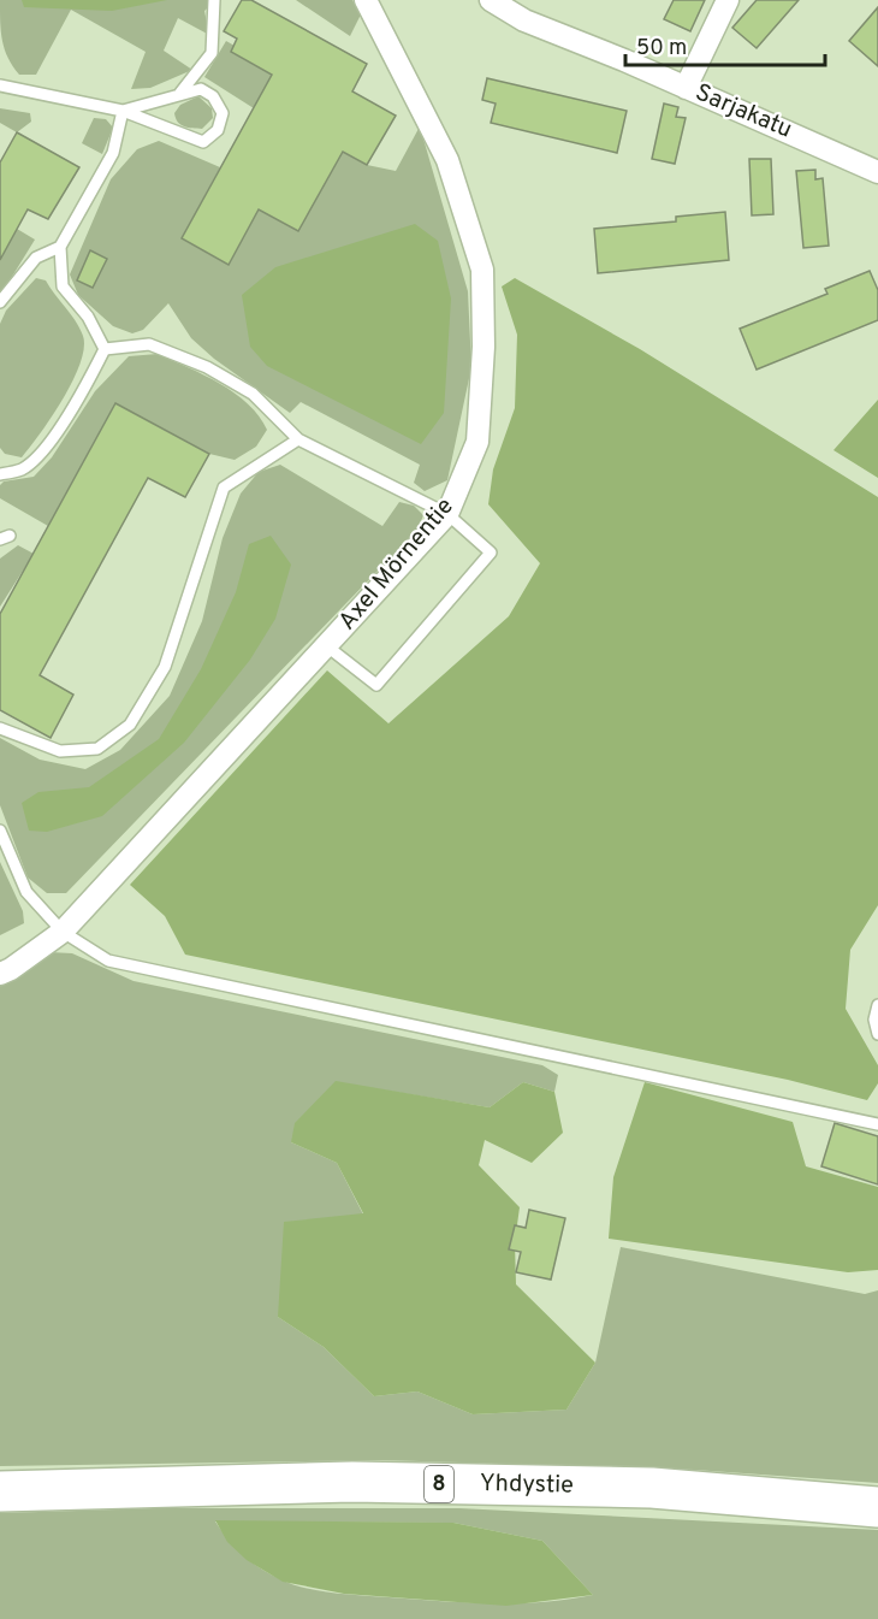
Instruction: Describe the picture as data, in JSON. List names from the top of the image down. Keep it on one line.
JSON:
{"streets":{"highway":["8","Yhdystie"],"street":["Sarjakatu","Axel Mörnentie"]},"scale_bar":"50 m"}
